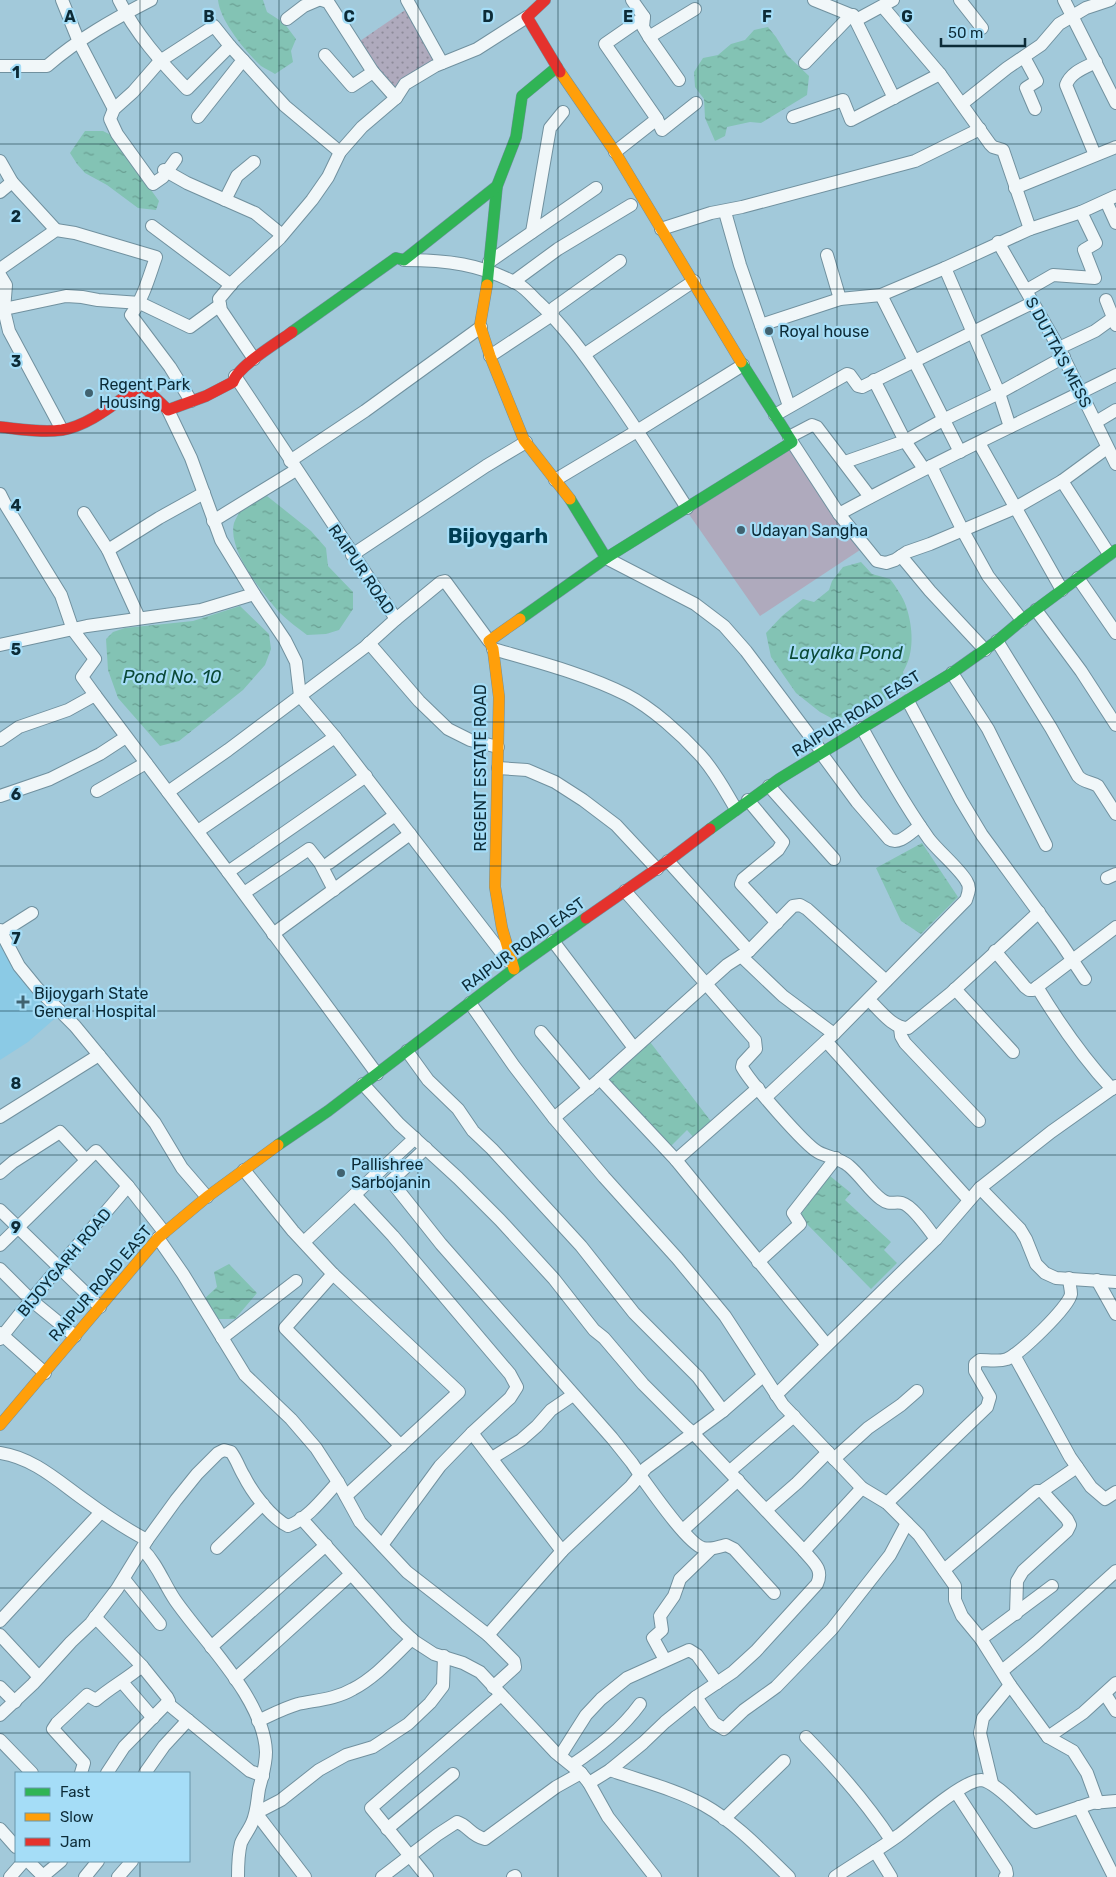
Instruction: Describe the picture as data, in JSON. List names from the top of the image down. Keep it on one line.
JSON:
{"streets":{"street":["S DUTTA'S MESS","RAIPUR ROAD","RAIPUR ROAD EAST","REGENT ESTATE ROAD","BIJOYGARH ROAD"]},"crossings":[["RAIPUR ROAD EAST","REGENT ESTATE ROAD"]],"districts":["Bijoygarh"],"water":["Layalka Pond","Pond No. 10"],"places":{"other":["Royal house","Regent Park Housing","Udayan Sangha","Pallishree Sarbojanin"],"health":["Bijoygarh State General Hospital"]},"legend":["Fast","Slow","Jam"],"scale_bar":"50 m","grid":{"columns":["A","B","C","D","E","F","G"],"rows":["1","2","3","4","5","6","7","8","9"]}}
